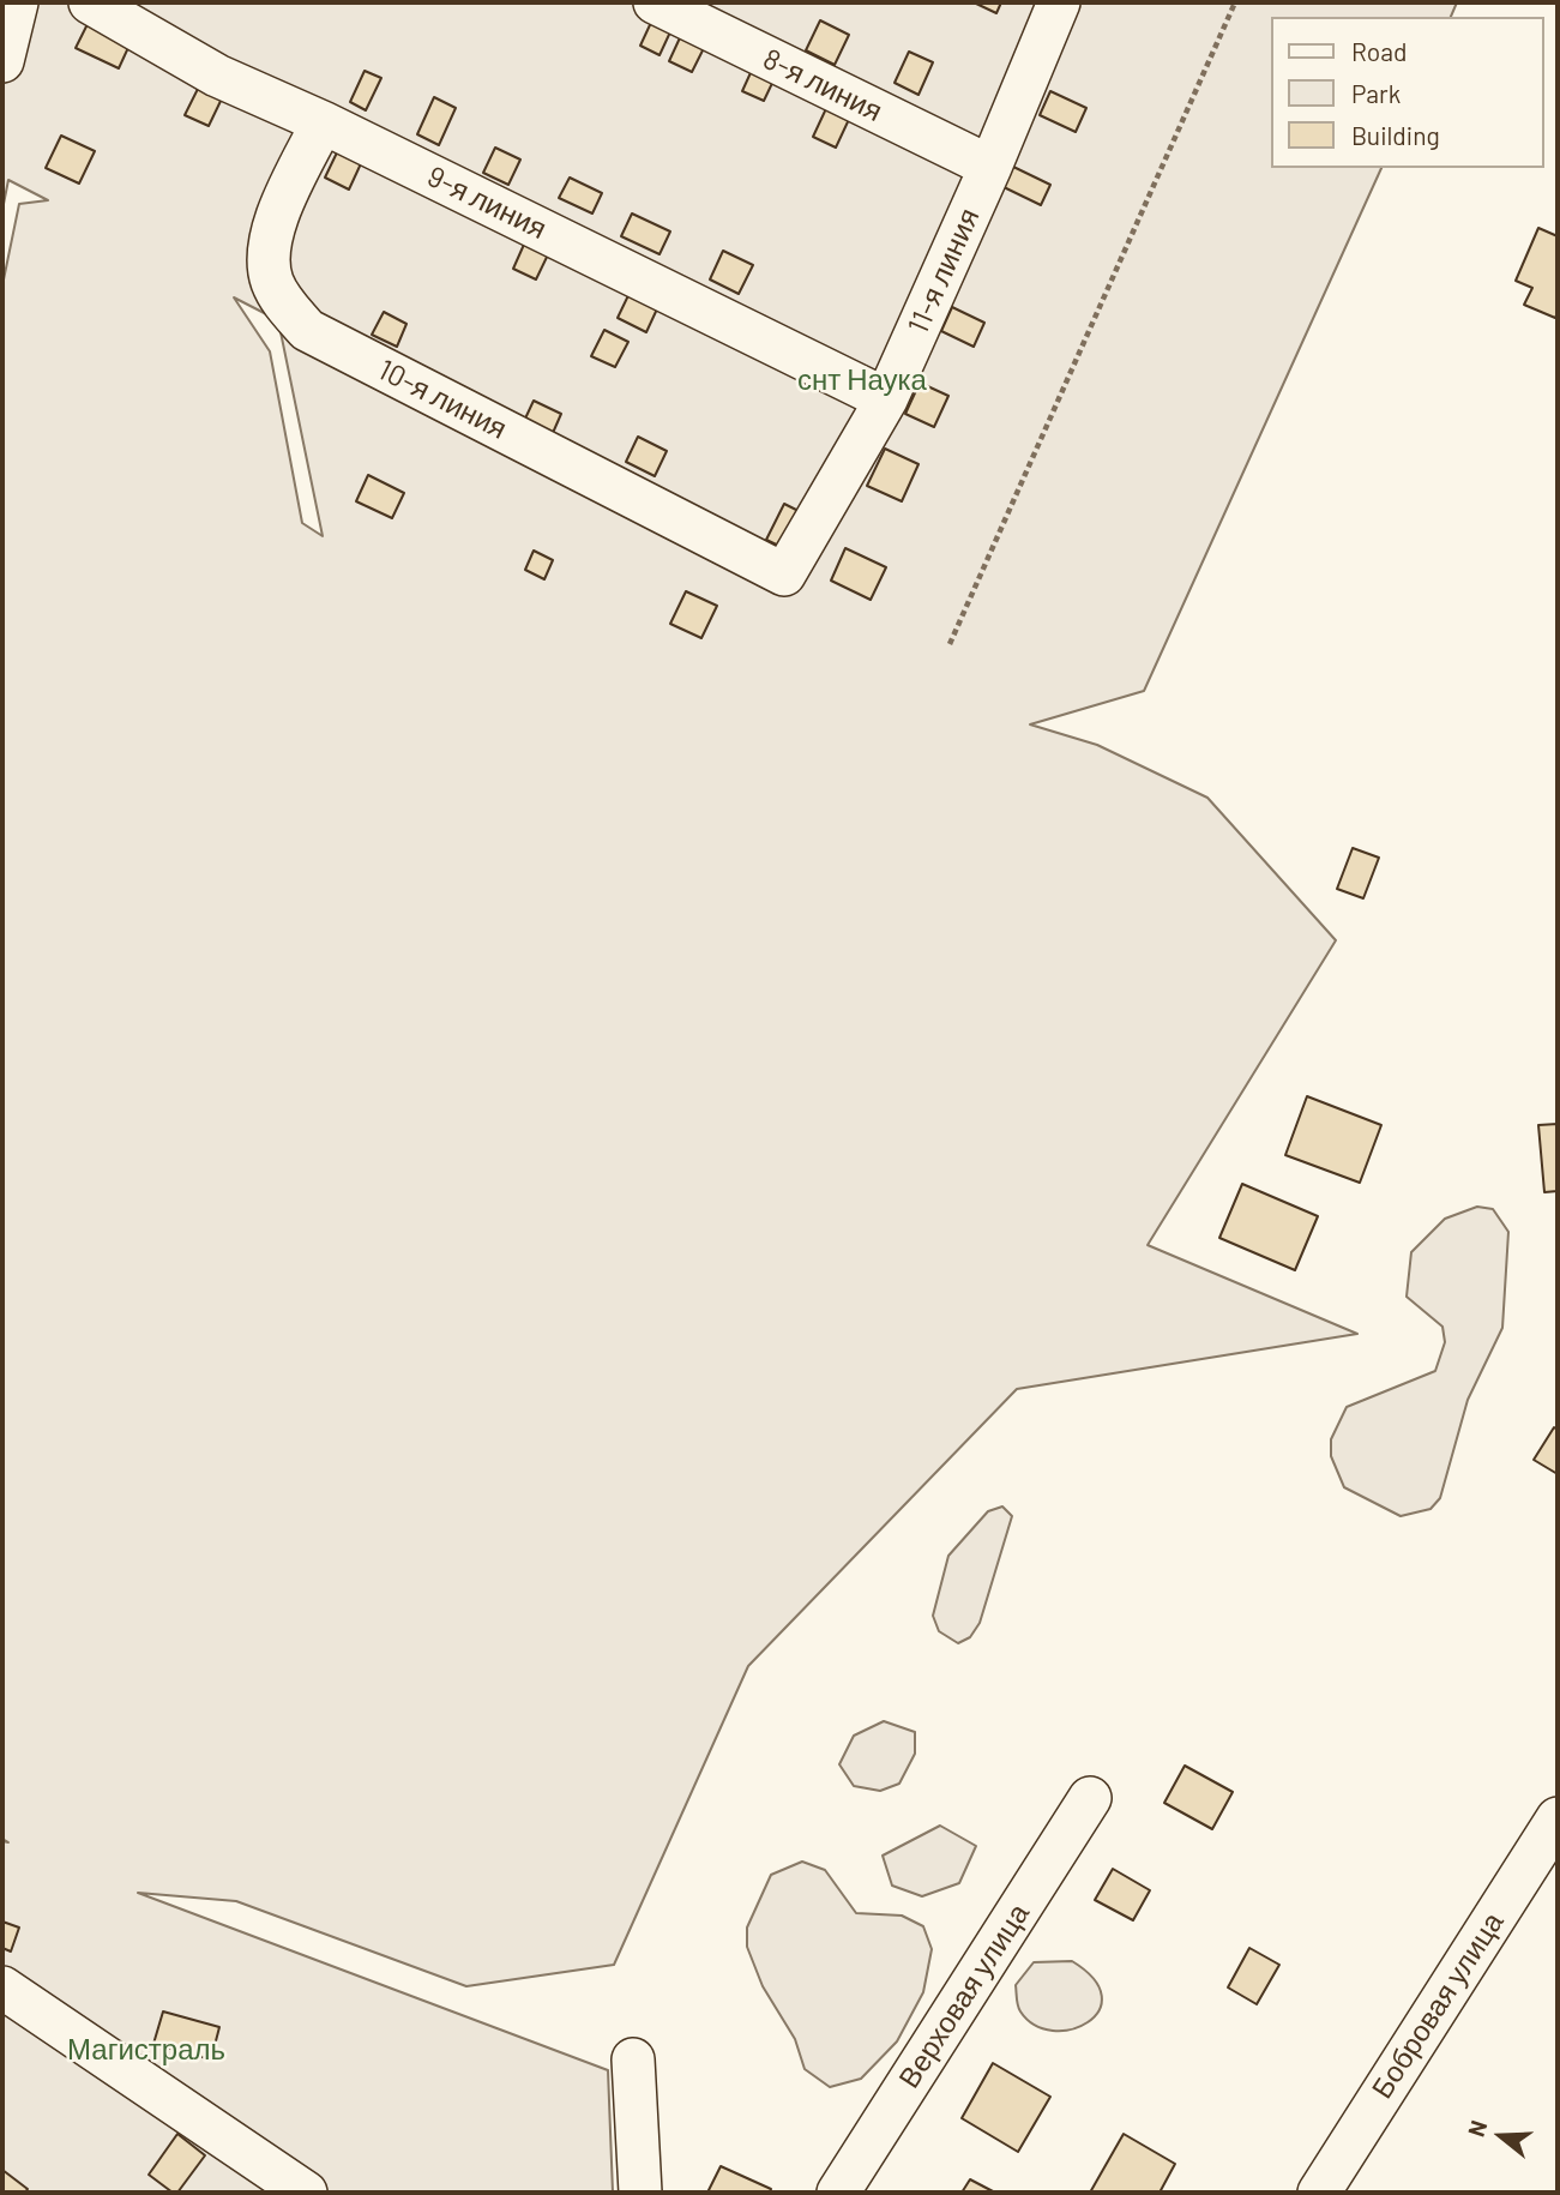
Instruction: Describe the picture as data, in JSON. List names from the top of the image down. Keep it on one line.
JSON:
{"streets":{"street":["8-я линия","9-я линия","11-я линия","10-я линия","Верховая улица","Бобровая улица"]},"crossings":[["8-я линия","11-я линия"],["9-я линия","11-я линия"],["9-я линия","10-я линия"],["11-я линия","10-я линия"]],"parks":["снт Наука","Магистраль"],"legend":["Road","Park","Building"],"north":"left"}
